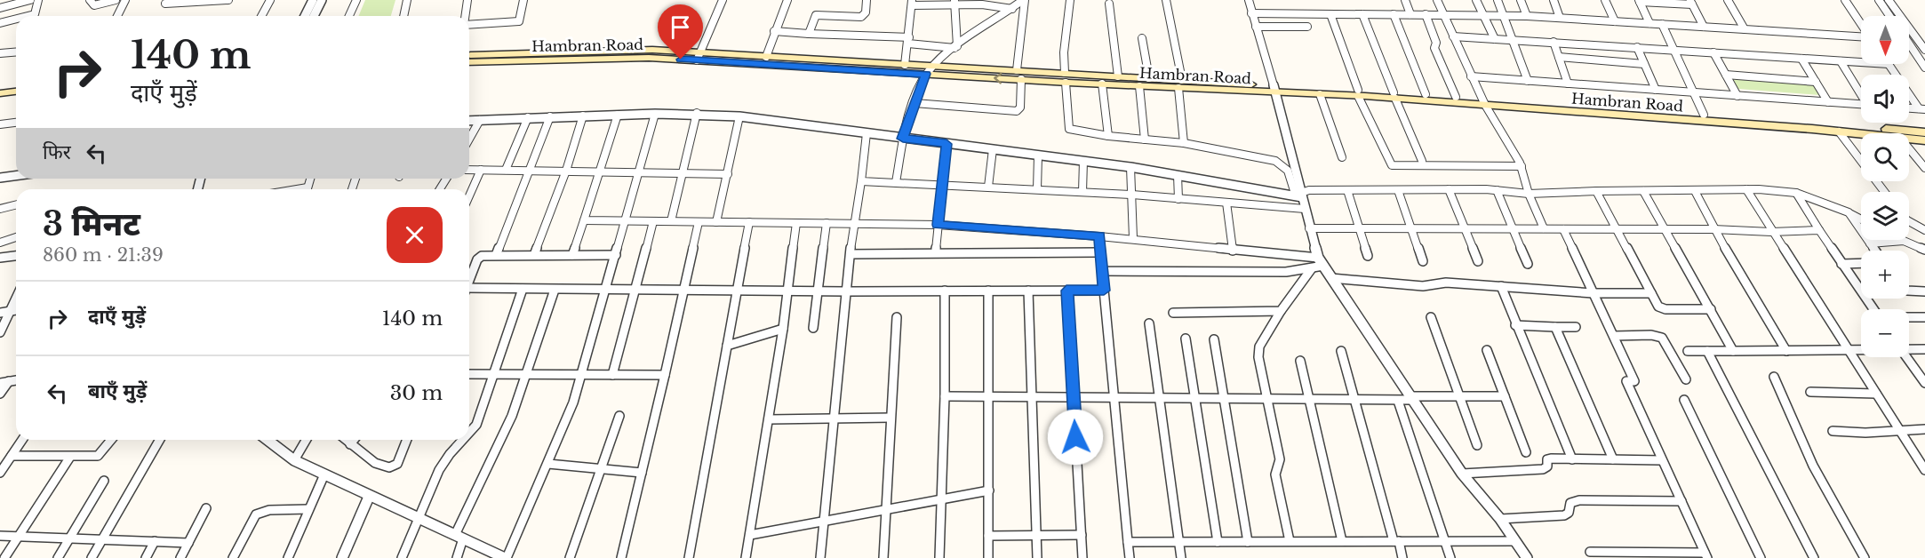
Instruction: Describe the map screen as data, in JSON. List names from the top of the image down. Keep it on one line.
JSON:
{"streets":{"main road":["Hambran Road"]},"north":"bottom","page":{"map_buttons":["+","−"],"turn":["140 m","दाएँ मुड़ें"],"then":"फिर","heading":["3 मिनट","860 m · 21:39"],"list":[{"name":"दाएँ मुड़ें","value":"140 m"},{"name":"बाएँ मुड़ें","value":"30 m"}]}}
